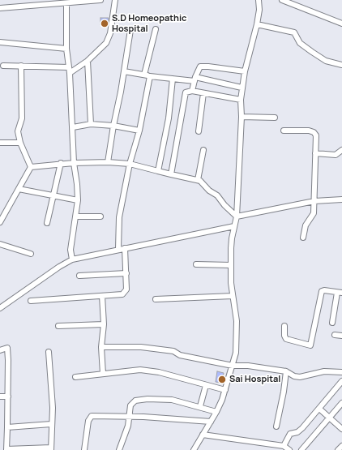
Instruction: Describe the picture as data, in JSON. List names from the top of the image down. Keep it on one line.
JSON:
{"places":["S.D Homeopathic Hospital","Sai Hospital"]}
